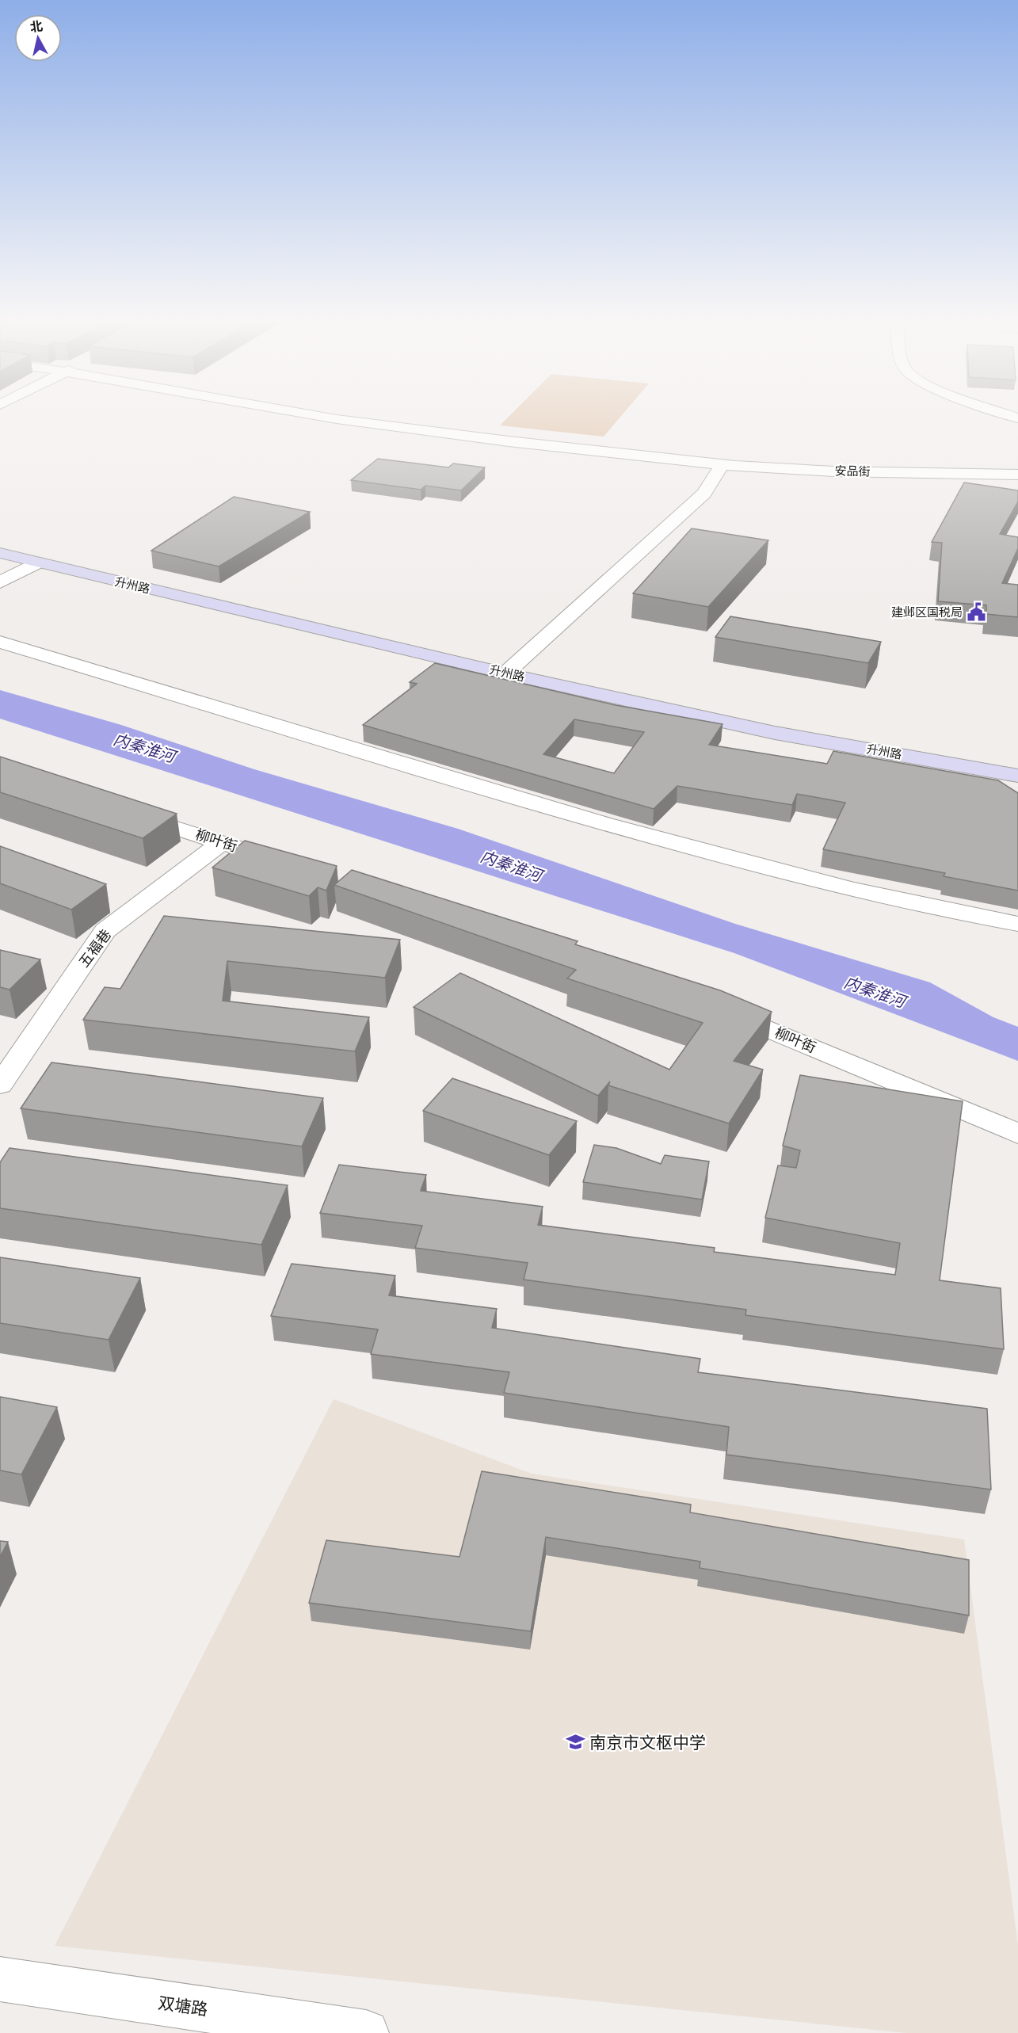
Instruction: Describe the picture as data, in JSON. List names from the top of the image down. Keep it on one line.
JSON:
{"streets":{"main road":["升州路"],"street":["安品街","柳叶街","五福巷","双塘路"]},"crossings":[["柳叶街","五福巷"]],"water":["内秦淮河"],"places":{"public building":["建邺区国税局"],"school or university":["南京市文枢中学"]},"north":"top"}
